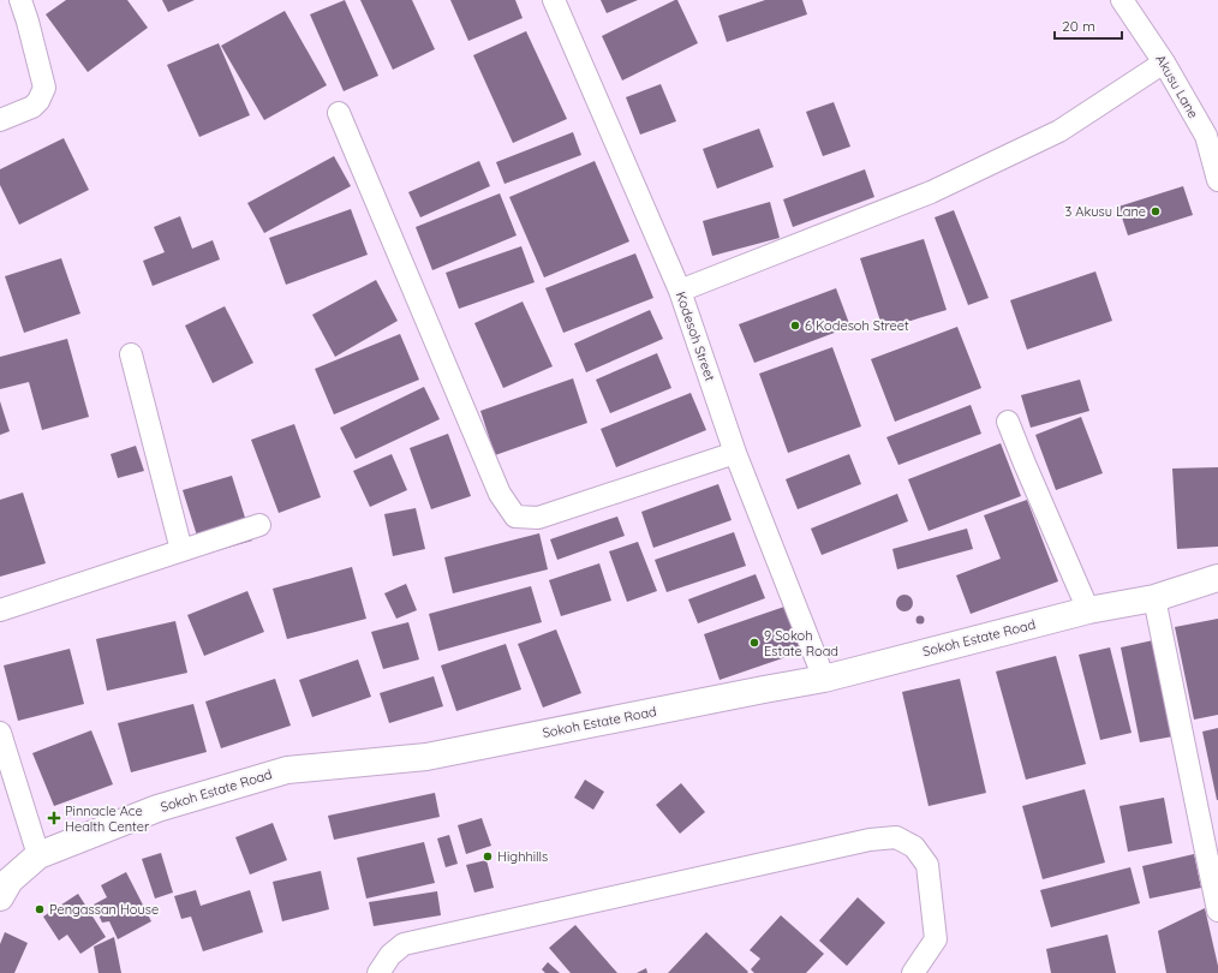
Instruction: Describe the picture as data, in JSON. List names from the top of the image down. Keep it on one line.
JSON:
{"streets":{"street":["Akusu Lane","Kodesoh Street","Sokoh Estate Road"]},"crossings":[["Kodesoh Street","Sokoh Estate Road"]],"places":{"other":["3 Akusu Lane","6 Kodesoh Street","9 Sokoh Estate Road","Highhills","Pengassan House"],"health":["Pinnacle Ace Health Center"]},"scale_bar":"20 m"}
